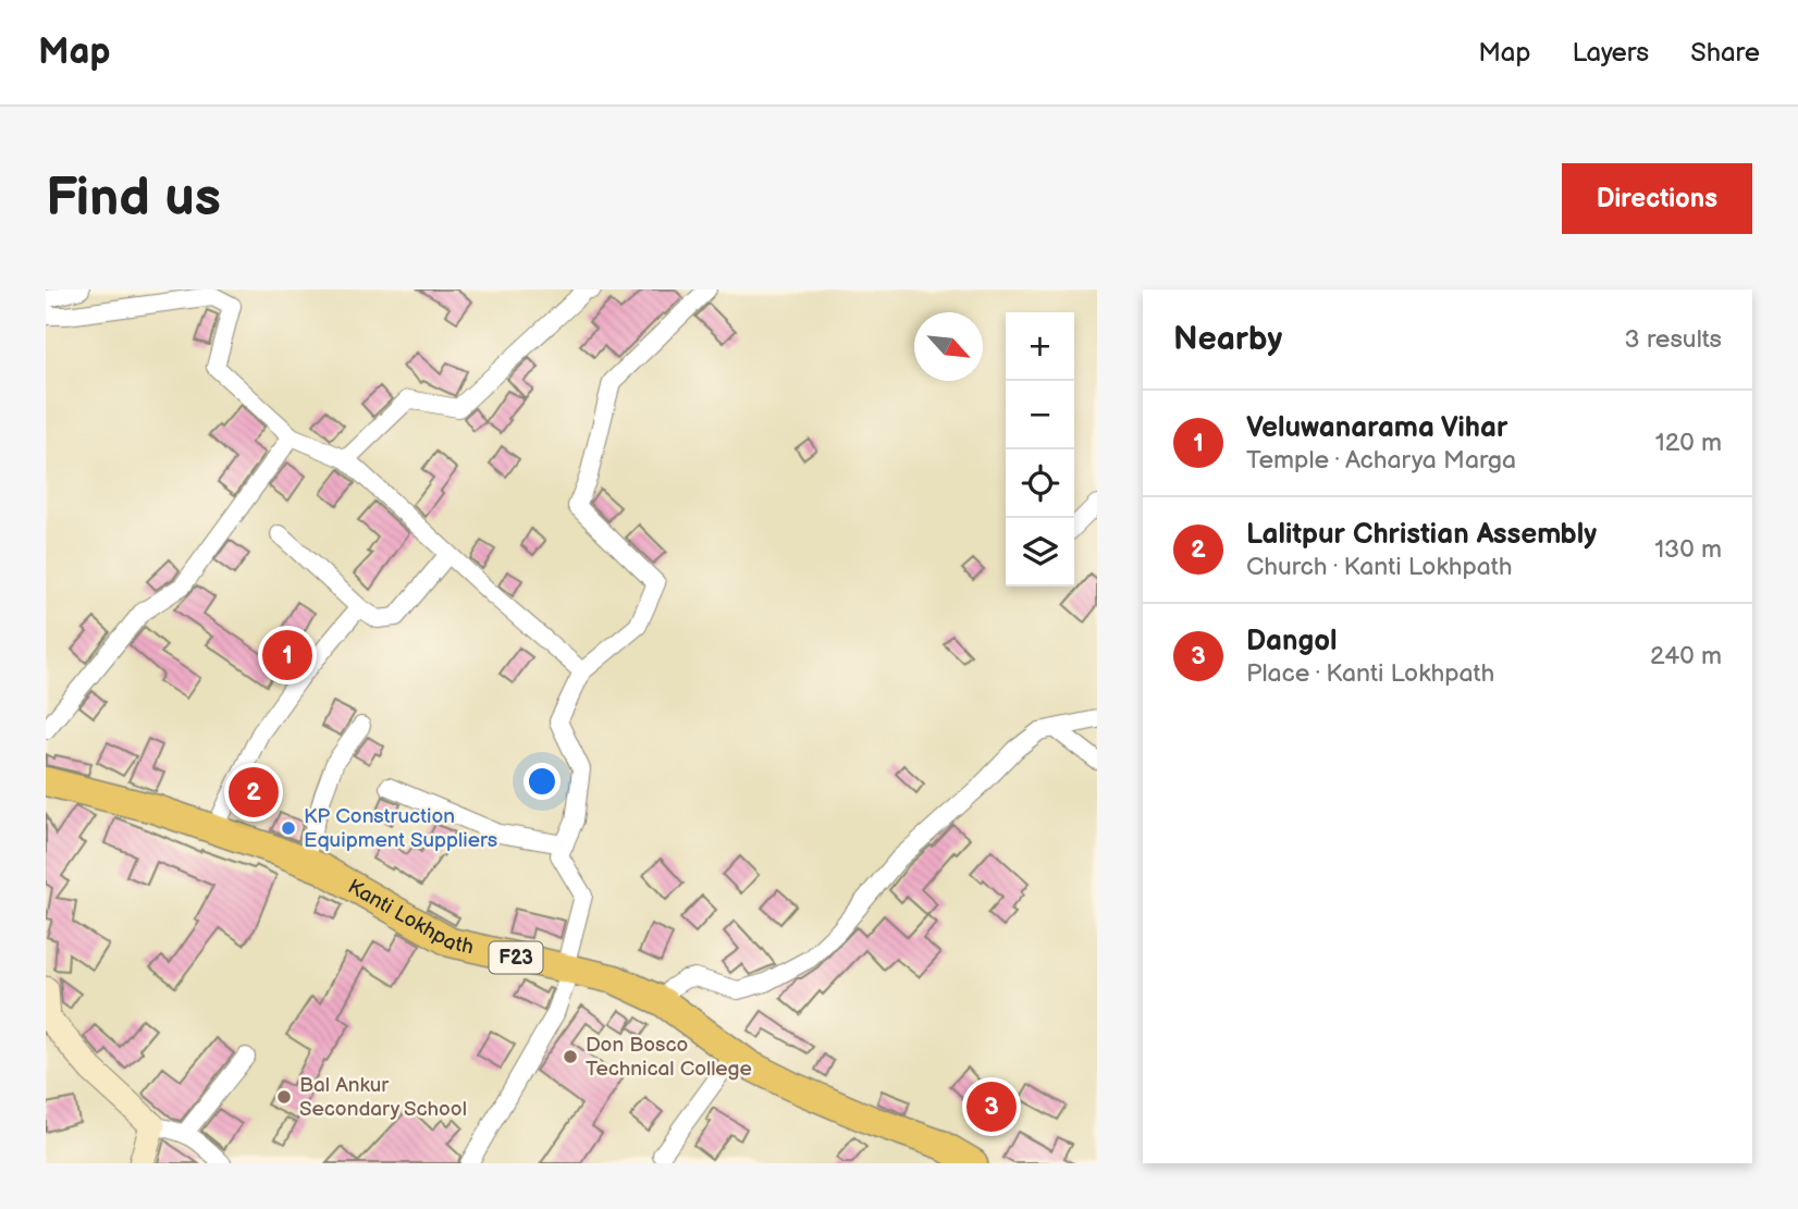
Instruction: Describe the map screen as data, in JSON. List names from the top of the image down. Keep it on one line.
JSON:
{"streets":{"main road":["Kanti Lokhpath","F23"]},"places":["KP Construction Equipment Suppliers","Don Bosco Technical College","Bal Ankur Secondary School"],"north":"bottom right","page":{"header":"Map","nav":["Map","Layers","Share"],"buttons":"Directions","title":"Find us","heading":["Nearby","3 results"],"map_buttons":["+","−"],"list":[{"mark":"1","name":"Veluwanarama Vihar","note":"Temple · Acharya Marga","value":"120 m"},{"mark":"2","name":"Lalitpur Christian Assembly","note":"Church · Kanti Lokhpath","value":"130 m"},{"mark":"3","name":"Dangol","note":"Place · Kanti Lokhpath","value":"240 m"}],"pins":["1","2","3"]}}
